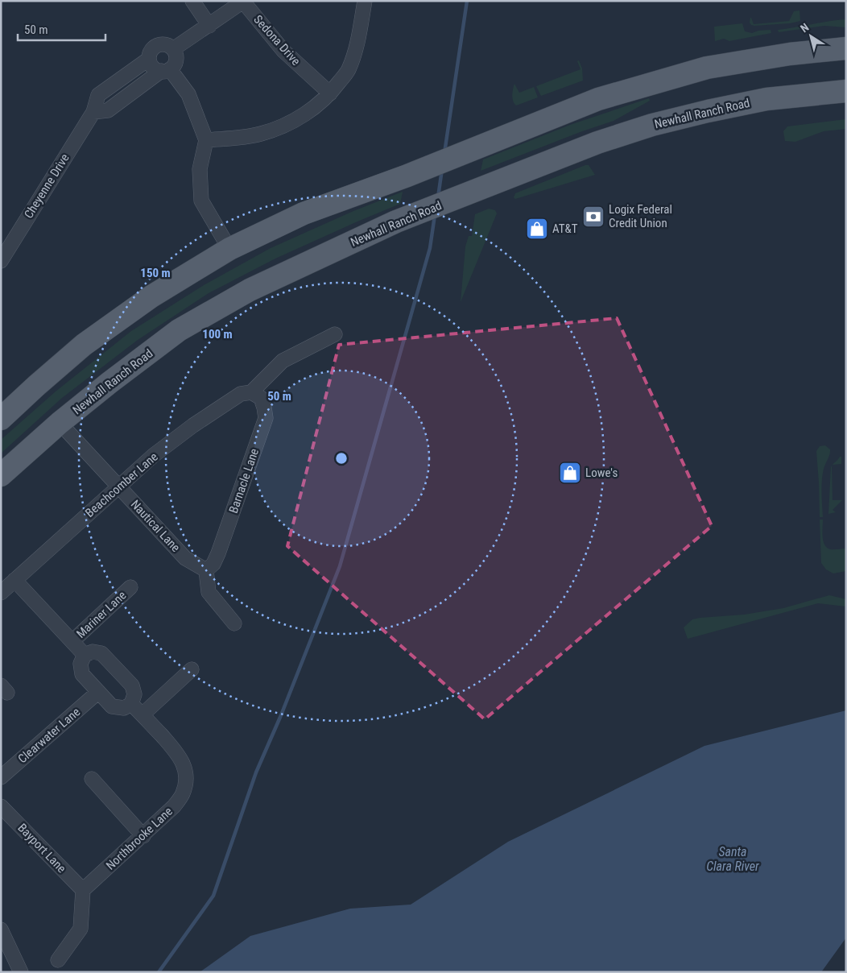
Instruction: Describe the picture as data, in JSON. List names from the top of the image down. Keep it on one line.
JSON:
{"streets":{"main road":["Newhall Ranch Road"],"street":["Sedona Drive","Cheyenne Drive","Barnacle Lane","Beachcomber Lane","Nautical Lane","Mariner Lane","Clearwater Lane","Northbrooke Lane","Bayport Lane"]},"crossings":[["Newhall Ranch Road","Nautical Lane"],["Barnacle Lane","Beachcomber Lane"],["Barnacle Lane","Nautical Lane"],["Beachcomber Lane","Nautical Lane"],["Northbrooke Lane","Bayport Lane"]],"water":["Santa Clara River"],"places":{"bank":["Logix Federal Credit Union"],"shop":["AT&T","Lowe's"]},"scale_bar":"50 m","north":"top left","rings":["150 m","100 m","50 m"]}
